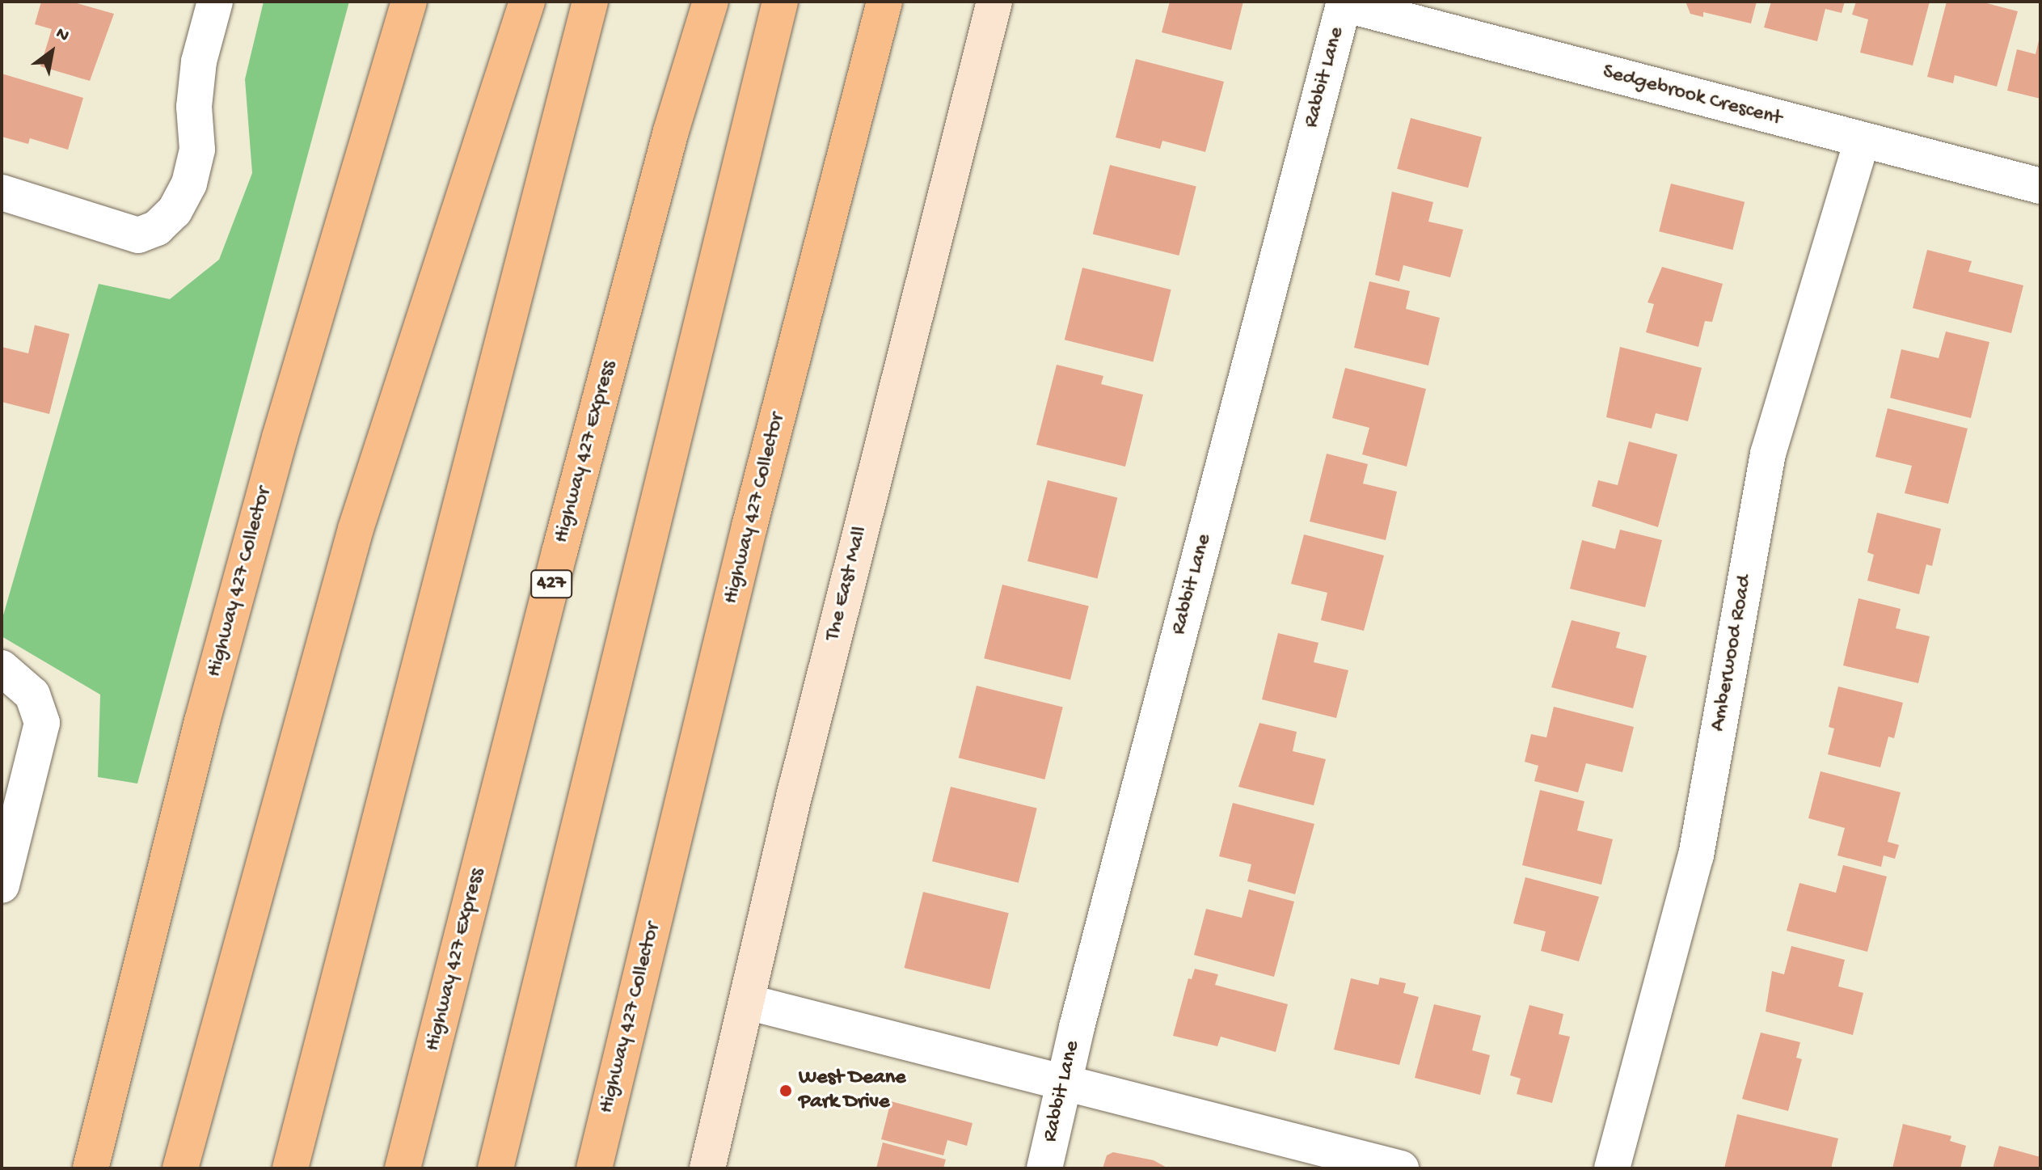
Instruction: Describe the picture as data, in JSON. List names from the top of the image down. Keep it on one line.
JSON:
{"streets":{"highway":["Highway 427 Express","Highway 427 Collector","427"],"main road":["The East Mall"],"street":["Rabbit Lane","Sedgebrook Crescent","Amberwood Road"]},"crossings":[["Rabbit Lane","Sedgebrook Crescent"],["Sedgebrook Crescent","Amberwood Road"]],"places":["West Deane Park Drive"],"north":"top right"}
